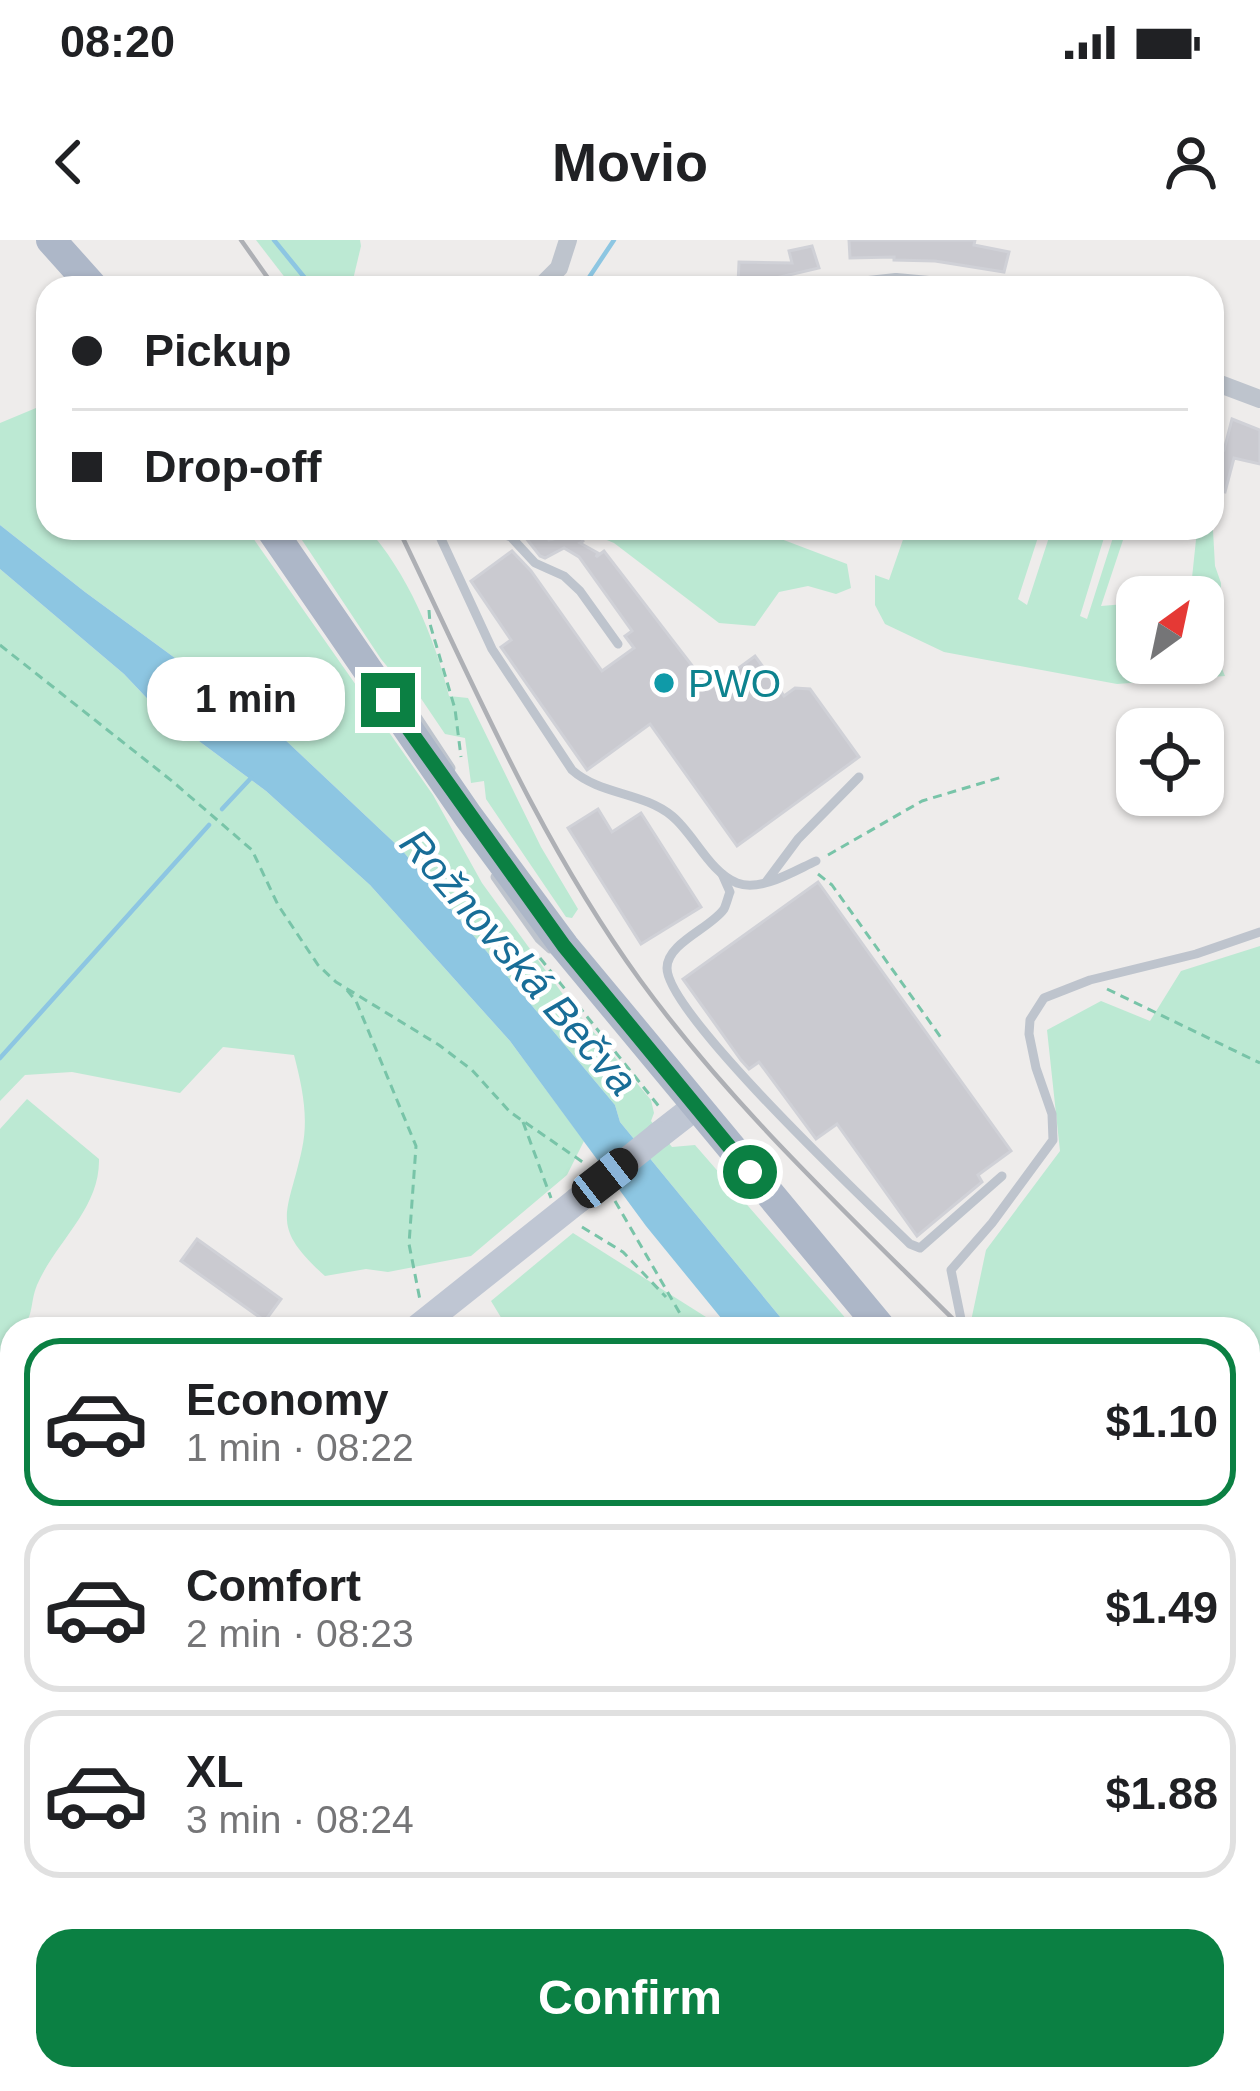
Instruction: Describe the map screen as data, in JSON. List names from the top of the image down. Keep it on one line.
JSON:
{"water":["Rožnovská Bečva"],"places":["PWO"],"north":"top right","page":{"status":"08:20","header":"Movio","banner":["Pickup","Drop-off"],"bubble":"1 min","list":[{"name":"Economy","note":"1 min · 08:22","value":"$1.10"},{"name":"Comfort","note":"2 min · 08:23","value":"$1.49"},{"name":"XL","note":"3 min · 08:24","value":"$1.88"}],"buttons":"Confirm"}}
